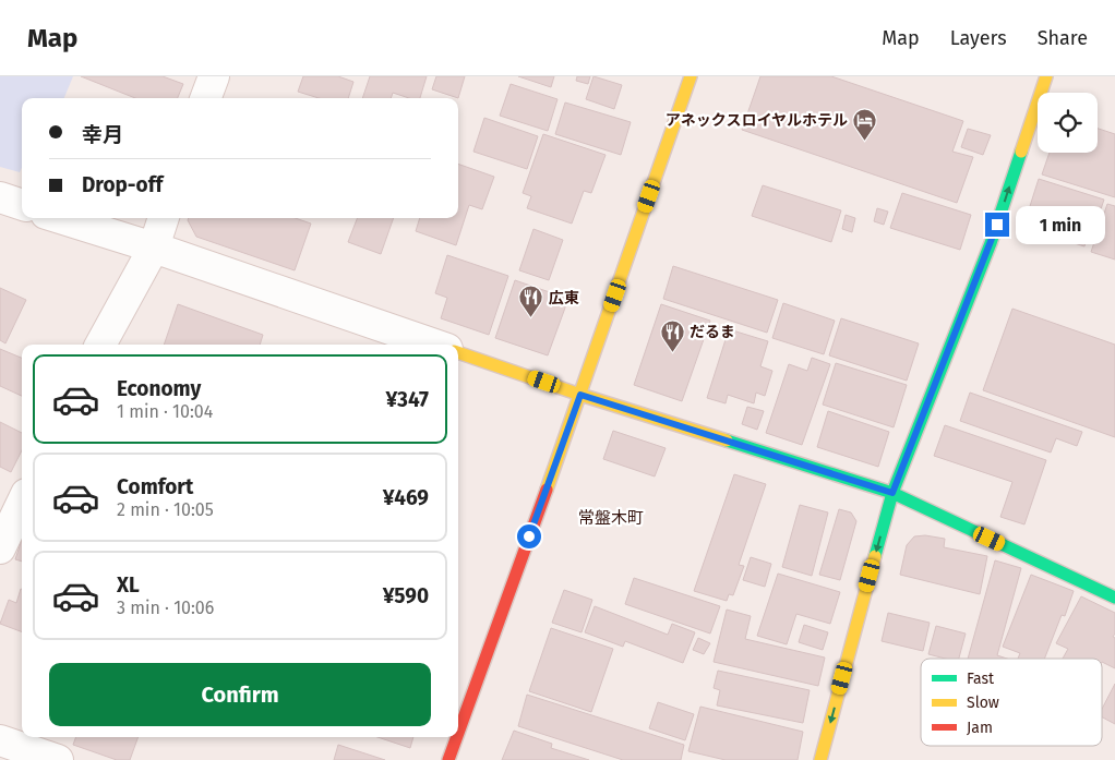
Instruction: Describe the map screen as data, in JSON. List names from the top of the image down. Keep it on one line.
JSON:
{"districts":["常盤木町"],"places":{"hotel":["アネックスロイヤルホテル"],"restaurant":["広東","だるま"]},"legend":["Fast","Slow","Jam"],"page":{"header":"Map","nav":["Map","Layers","Share"],"banner":["幸月","Drop-off"],"bubble":"1 min","list":[{"name":"Economy","note":"1 min · 10:04","value":"¥347"},{"name":"Comfort","note":"2 min · 10:05","value":"¥469"},{"name":"XL","note":"3 min · 10:06","value":"¥590"}],"buttons":"Confirm"}}
